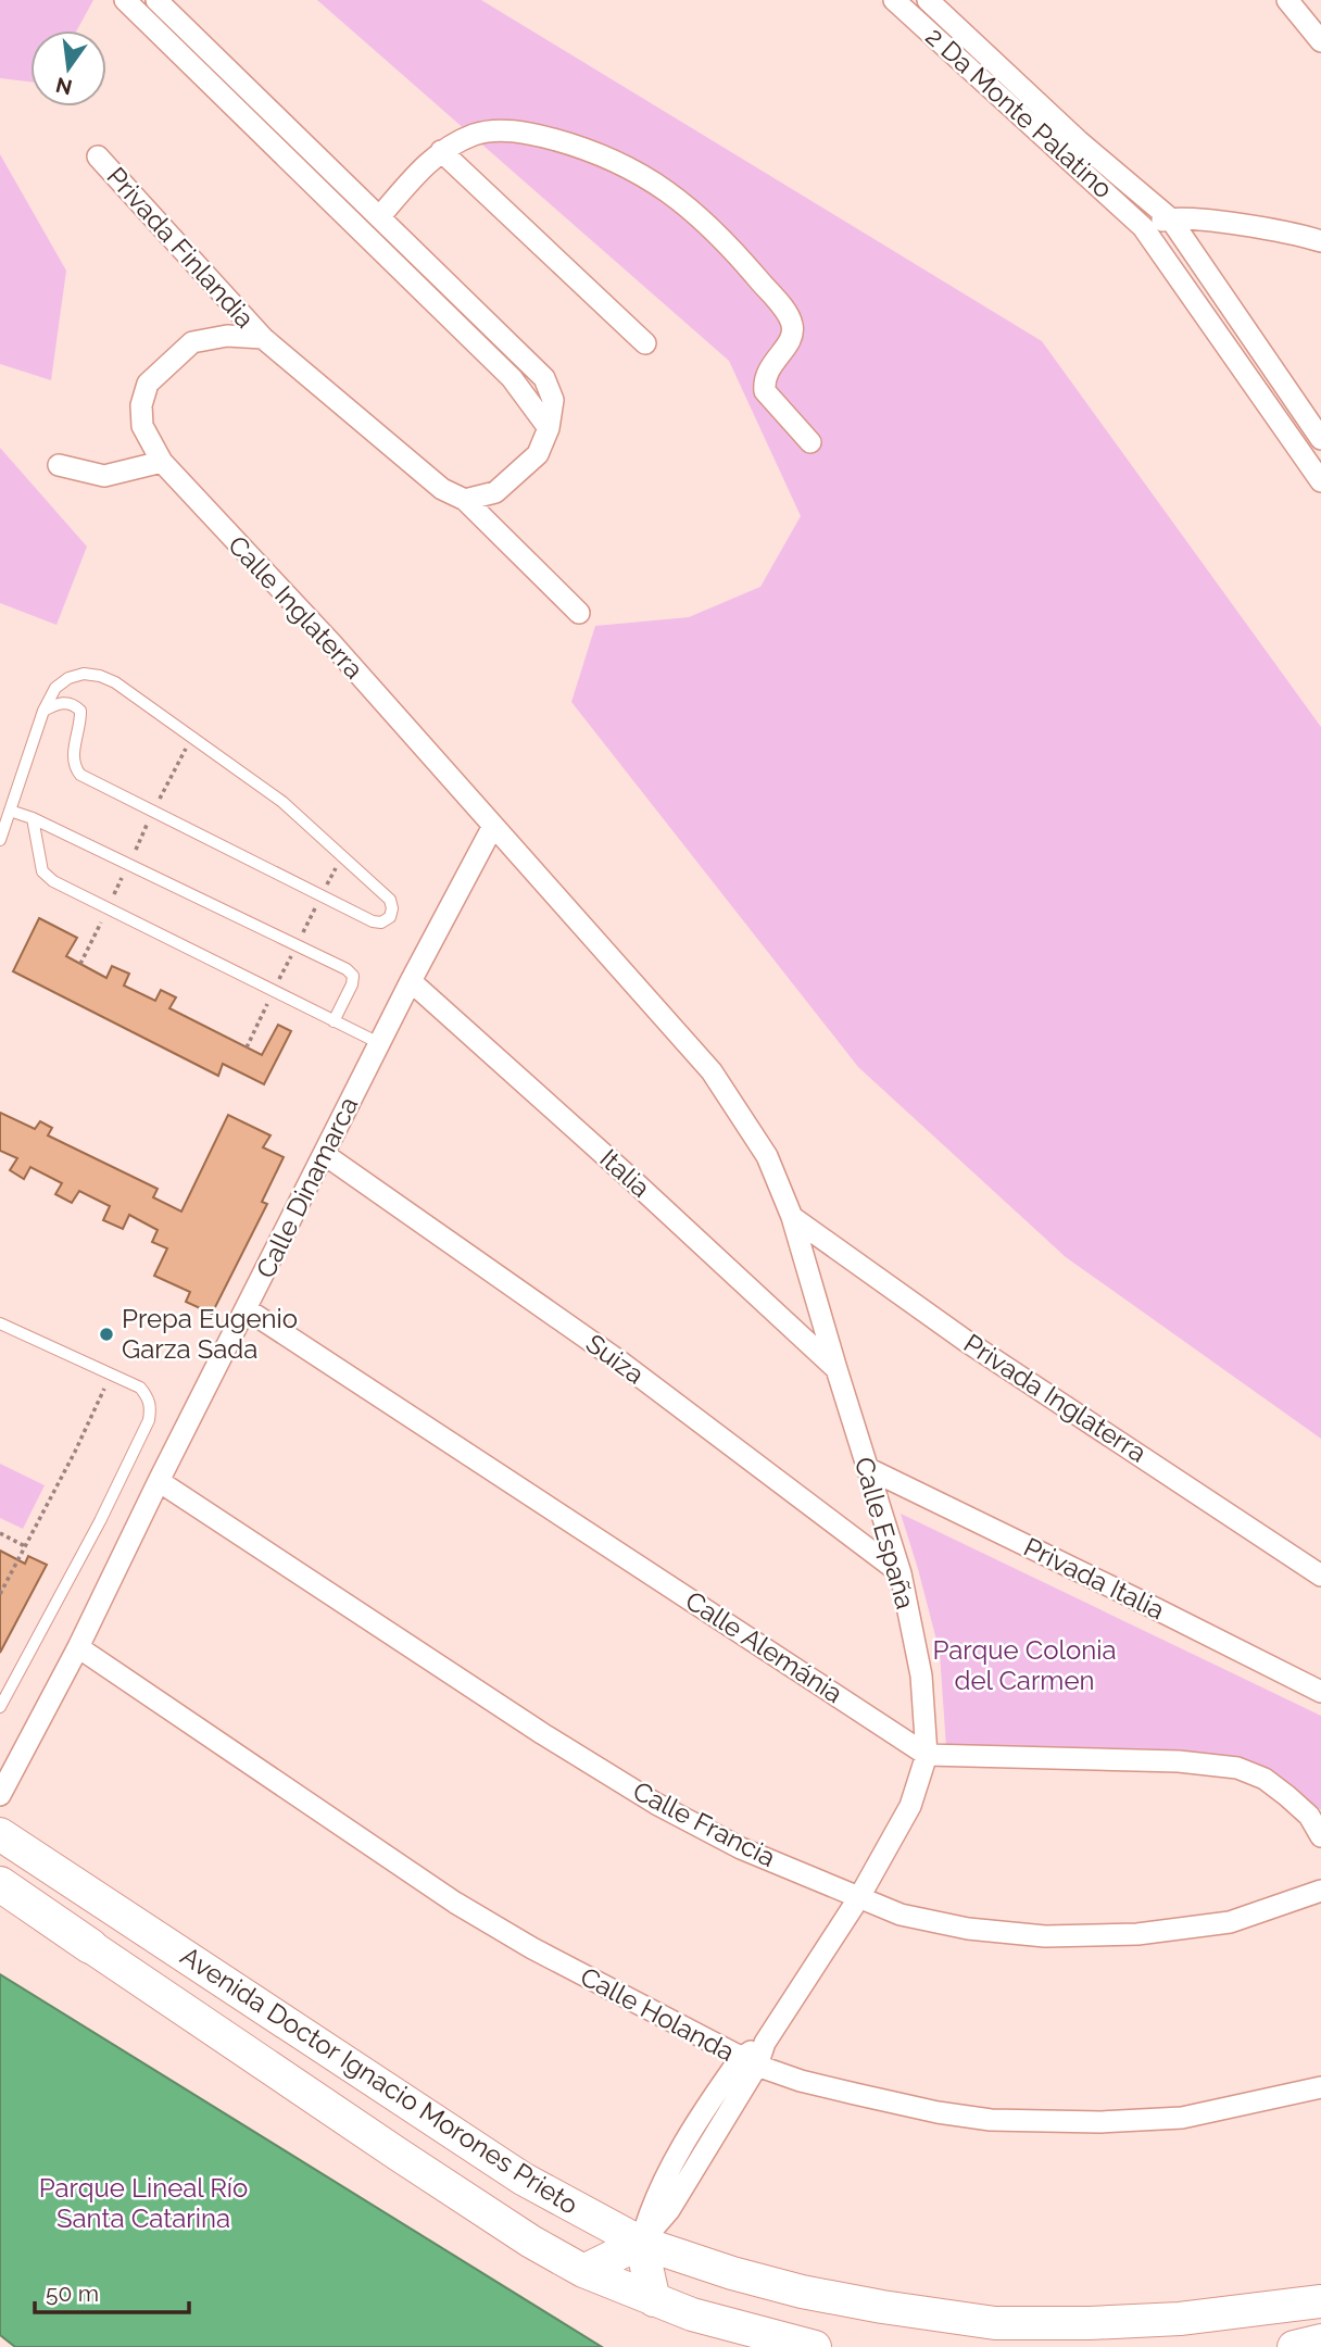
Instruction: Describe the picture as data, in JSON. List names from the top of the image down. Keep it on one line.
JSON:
{"streets":{"main road":["Avenida Doctor Ignacio Morones Prieto"],"street":["2 Da Monte Palatino","Privada Finlandia","Calle Inglaterra","Italia","Calle Dinamarca","Suiza","Privada Inglaterra","Calle España","Privada Italia","Calle Alemánia","Calle Francia","Calle Holanda"]},"crossings":[["Privada Finlandia","Calle Inglaterra"],["Calle Inglaterra","Calle Dinamarca"],["Calle Inglaterra","Privada Inglaterra"],["Calle Inglaterra","Calle España"],["Italia","Calle Dinamarca"],["Italia","Calle España"],["Calle Dinamarca","Suiza"],["Calle Dinamarca","Calle Alemánia"],["Calle Dinamarca","Calle Francia"],["Calle Dinamarca","Calle Holanda"],["Suiza","Calle España"],["Privada Inglaterra","Calle España"],["Calle España","Privada Italia"],["Calle España","Calle Alemánia"],["Calle España","Calle Francia"],["Calle España","Calle Holanda"],["Calle España","Avenida Doctor Ignacio Morones Prieto"]],"parks":["Parque Colonia del Carmen","Parque Lineal Río Santa Catarina"],"places":["Prepa Eugenio Garza Sada"],"scale_bar":"50 m","north":"bottom"}
